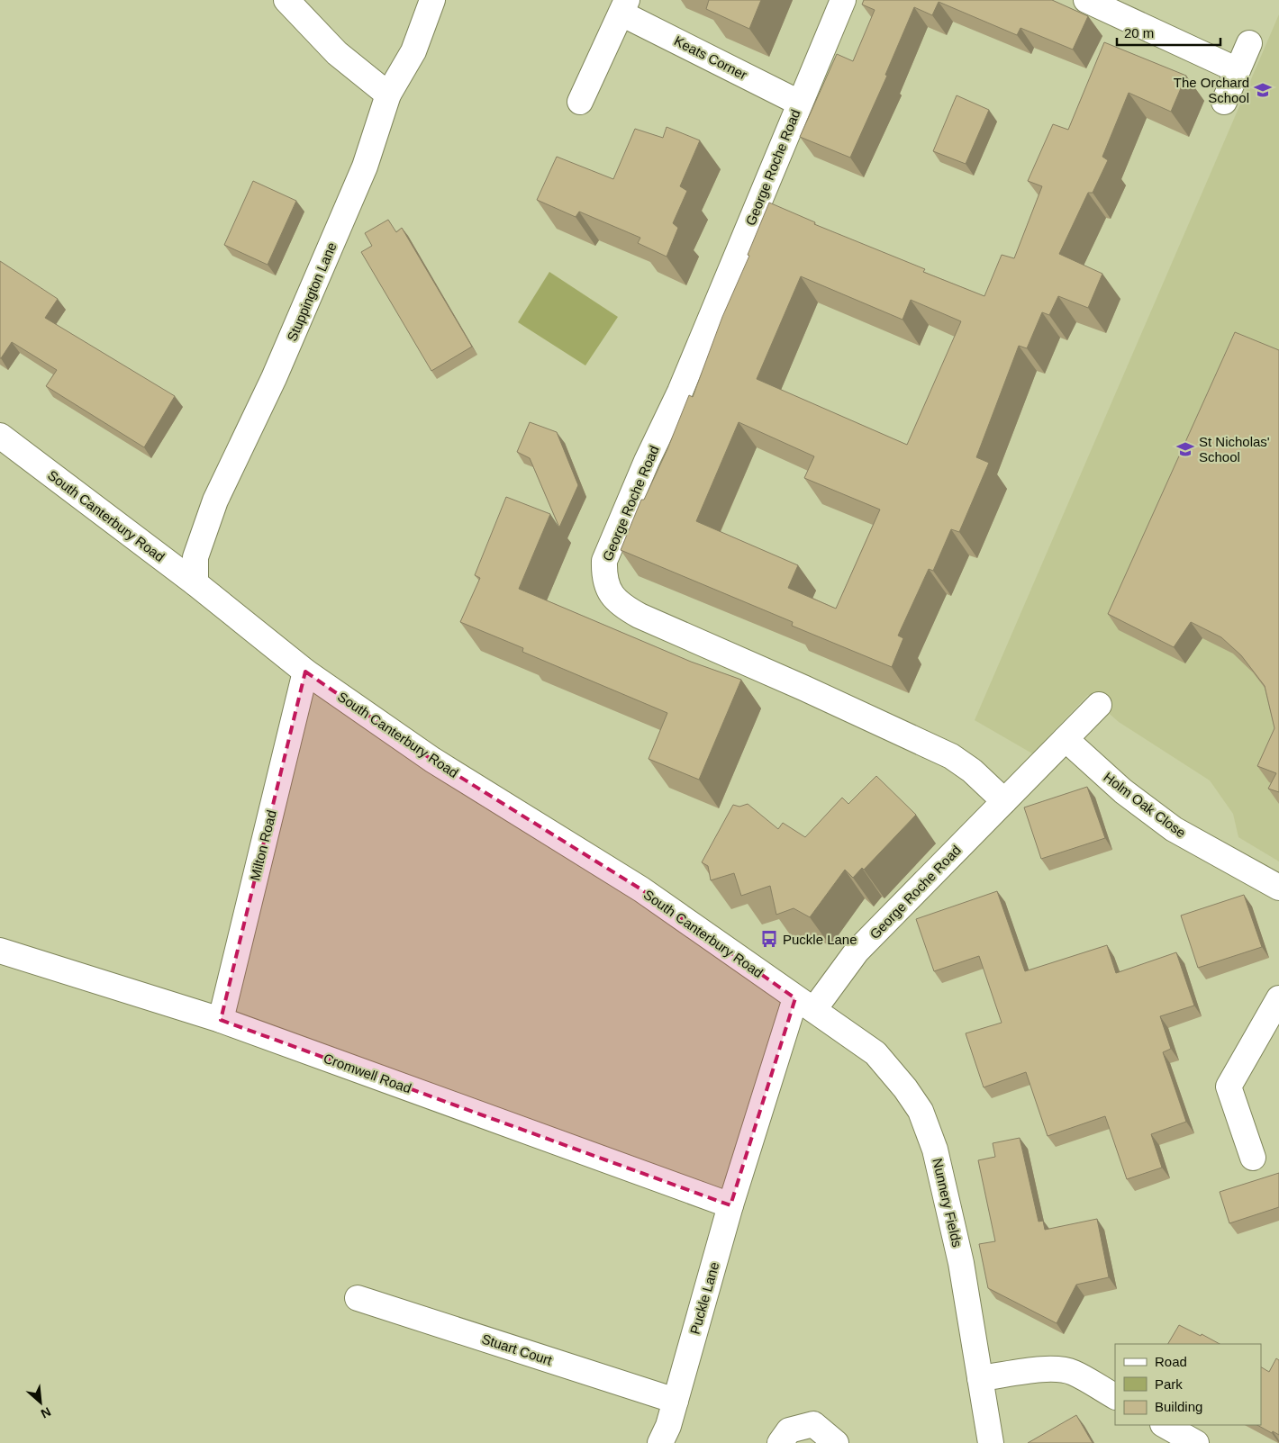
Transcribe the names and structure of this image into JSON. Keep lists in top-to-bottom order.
{
  "streets": {
    "street": [
      "Keats Corner",
      "George Roche Road",
      "Stuppington Lane",
      "South Canterbury Road",
      "Holm Oak Close",
      "Milton Road",
      "Cromwell Road",
      "Nunnery Fields",
      "Puckle Lane",
      "Stuart Court"
    ]
  },
  "crossings": [
    ["Keats Corner", "George Roche Road"],
    ["George Roche Road", "South Canterbury Road"],
    ["George Roche Road", "Holm Oak Close"],
    ["George Roche Road", "Nunnery Fields"],
    ["George Roche Road", "Puckle Lane"],
    ["Stuppington Lane", "South Canterbury Road"],
    ["South Canterbury Road", "Milton Road"],
    ["South Canterbury Road", "Nunnery Fields"],
    ["South Canterbury Road", "Puckle Lane"],
    ["Milton Road", "Cromwell Road"],
    ["Cromwell Road", "Puckle Lane"],
    ["Nunnery Fields", "Puckle Lane"],
    ["Puckle Lane", "Stuart Court"]
  ],
  "places": {
    "school or university": ["The Orchard School", "St Nicholas' School"],
    "bus stop": ["Puckle Lane"]
  },
  "legend": ["Road", "Park", "Building"],
  "scale_bar": "20 m",
  "north": "bottom right"
}
